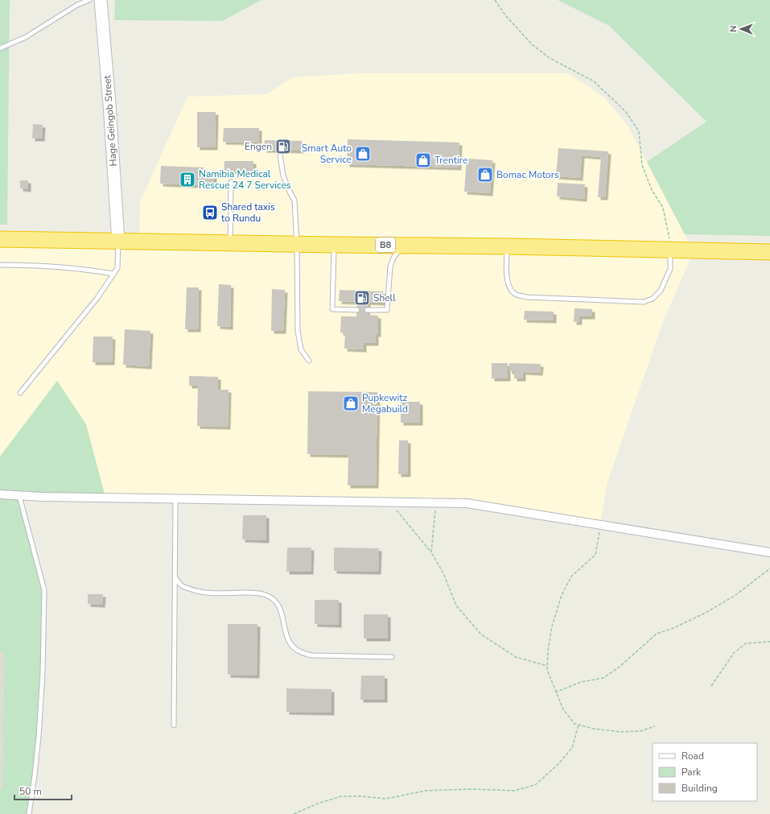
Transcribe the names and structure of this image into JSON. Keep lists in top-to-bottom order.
{
  "streets": {
    "highway": ["B8"],
    "street": ["Hage Geingob Street"]
  },
  "crossings": [
    ["Hage Geingob Street", "B8"]
  ],
  "places": {
    "fuel station": ["Engen", "Shell"],
    "shop": [
      "Smart Auto Service",
      "Trentire",
      "Bomac Motors",
      "Pupkewitz Megabuild"
    ],
    "building": ["Namibia Medical Rescue 24 7 Services"],
    "bus stop": ["Shared taxis to Rundu"]
  },
  "legend": ["Road", "Park", "Building"],
  "scale_bar": "50 m",
  "north": "left"
}
